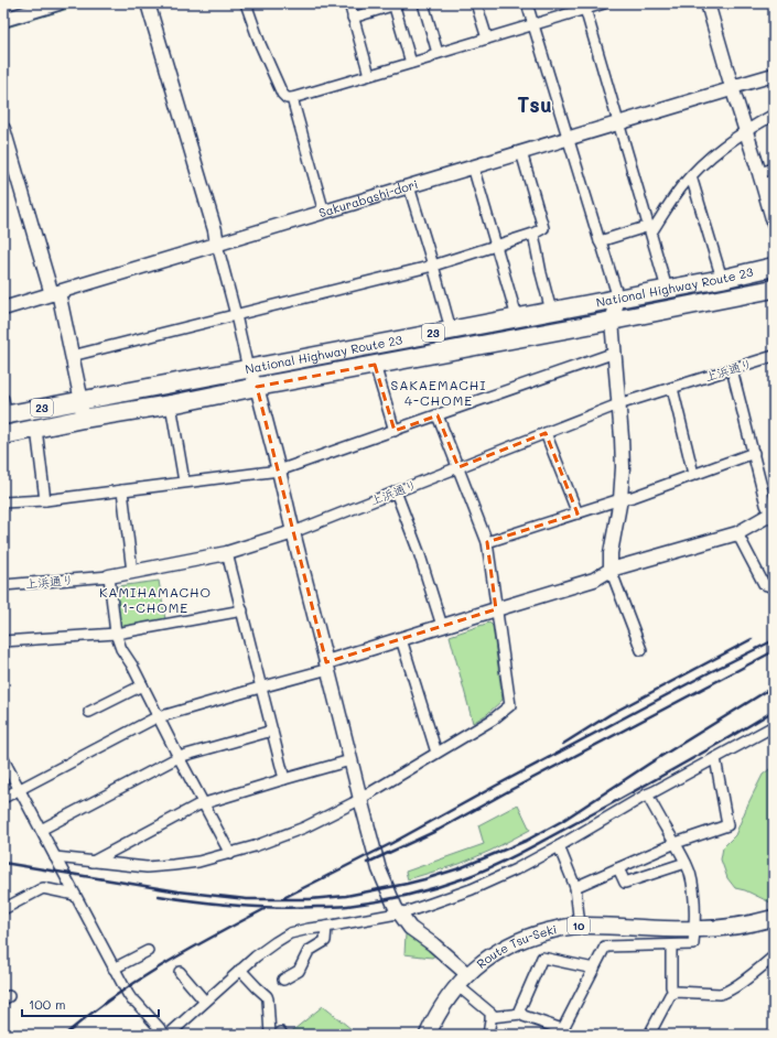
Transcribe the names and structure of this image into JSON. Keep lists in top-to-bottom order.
{
  "streets": {
    "highway": ["National Highway Route 23", "23"],
    "main road": ["10", "Route Tsu-Seki"],
    "street": ["Sakurabashi-dori", "上浜通り"]
  },
  "districts": ["Tsu", "SAKAEMACHI 4-CHOME", "KAMIHAMACHO 1-CHOME"],
  "scale_bar": "100 m"
}
